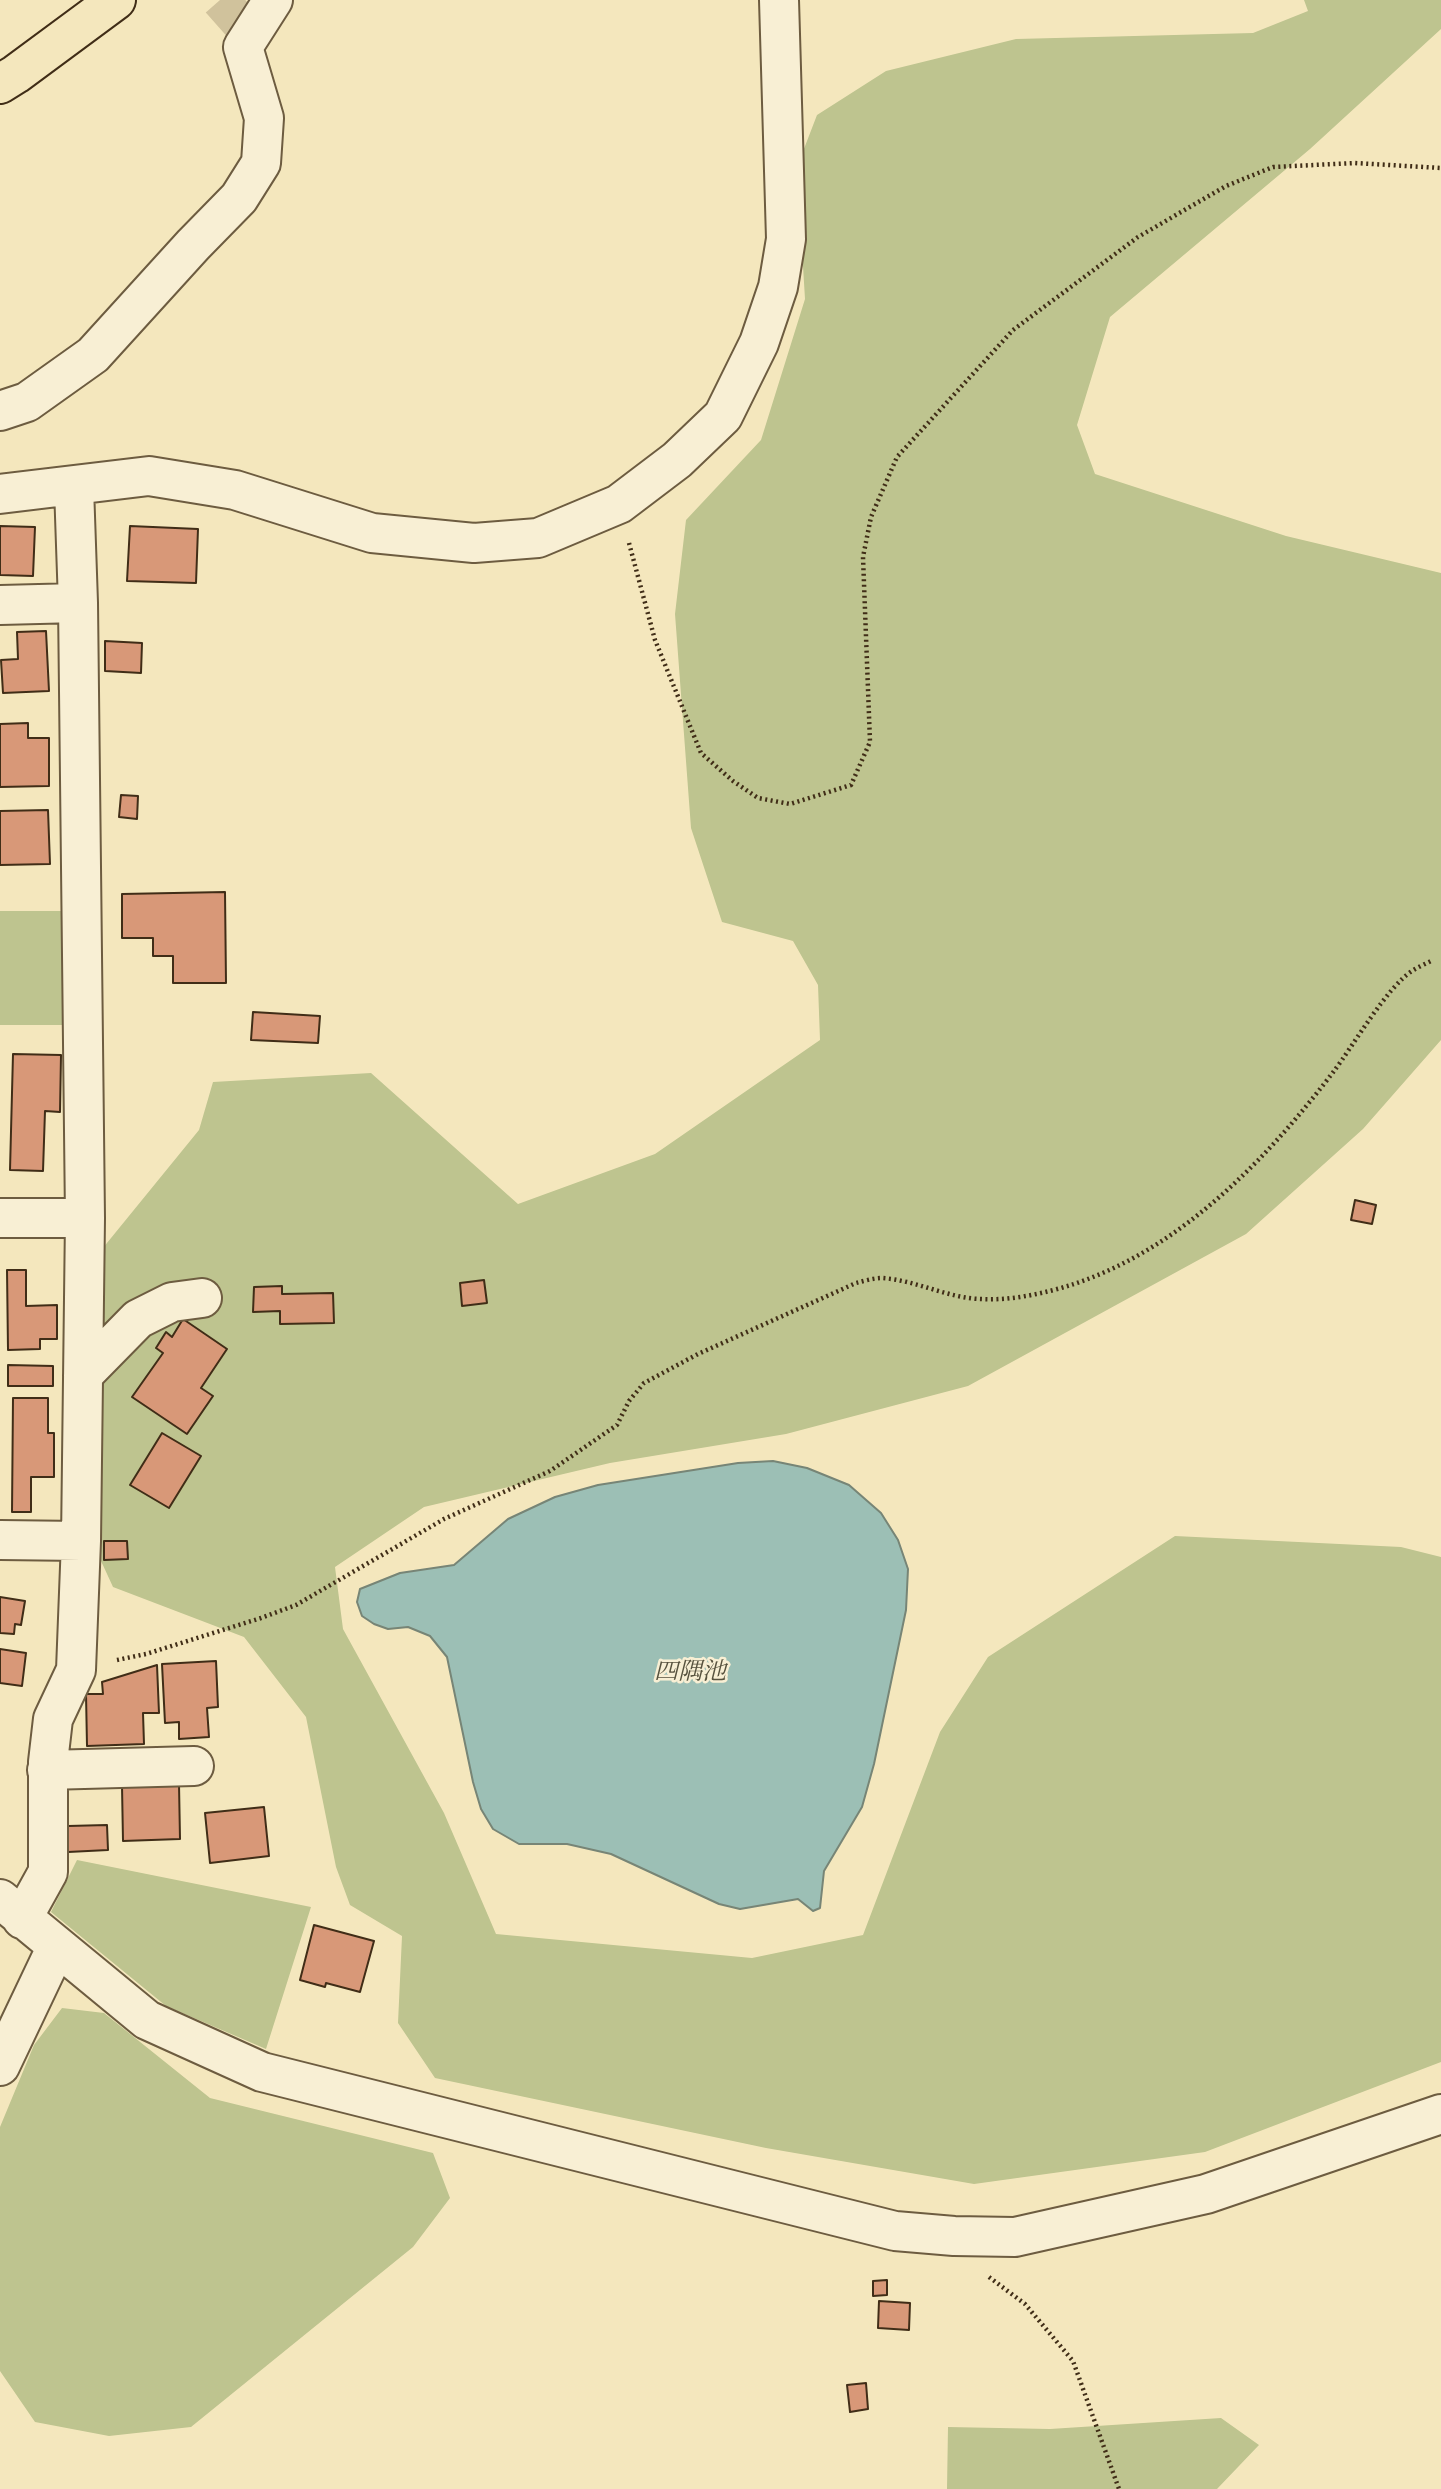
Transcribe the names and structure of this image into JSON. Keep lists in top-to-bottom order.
{
  "water": ["四隅池"]
}
